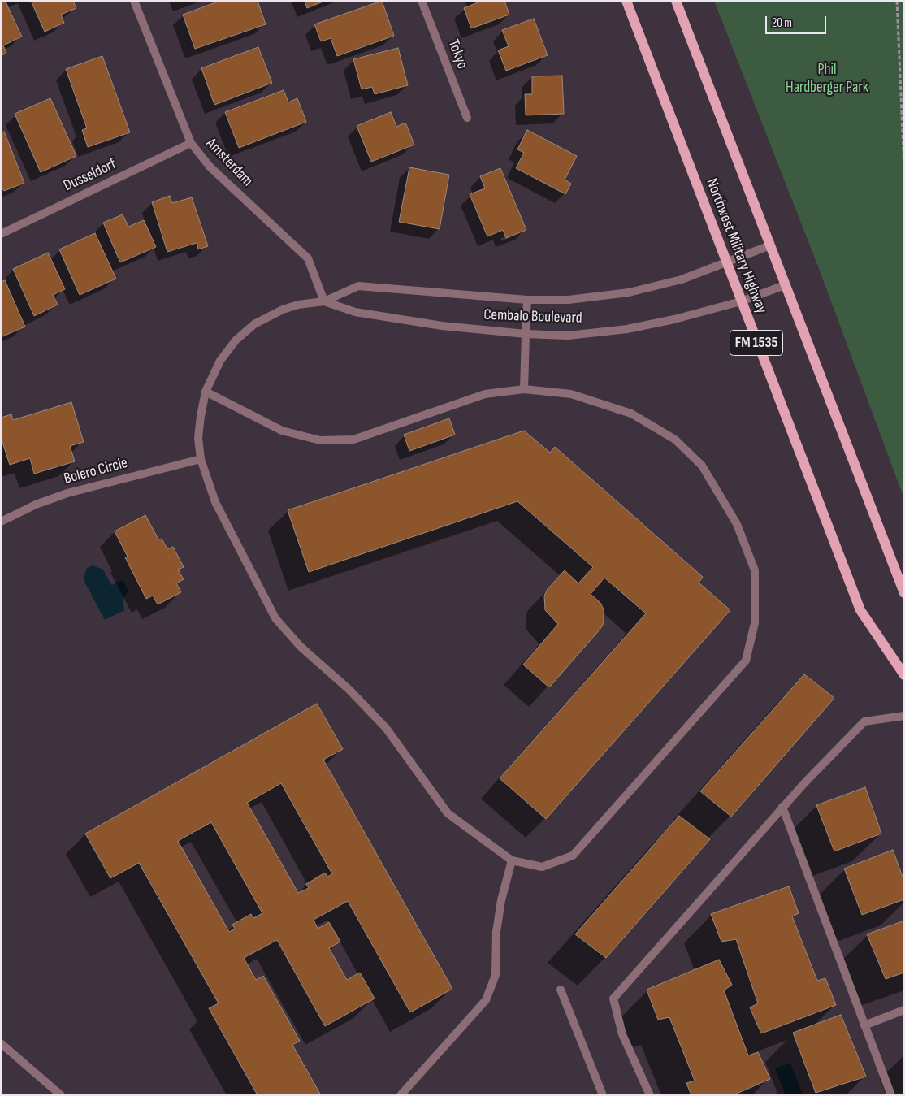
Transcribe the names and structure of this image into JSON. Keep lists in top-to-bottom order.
{
  "streets": {
    "main road": ["Northwest Military Highway", "FM 1535"],
    "street": [
      "Tokyo",
      "Amsterdam",
      "Dusseldorf",
      "Cembalo Boulevard",
      "Bolero Circle"
    ]
  },
  "crossings": [
    ["Amsterdam", "Dusseldorf"],
    ["Amsterdam", "Cembalo Boulevard"],
    ["Northwest Military Highway", "Cembalo Boulevard"],
    ["Cembalo Boulevard", "Bolero Circle"]
  ],
  "parks": ["Phil Hardberger Park"],
  "scale_bar": "20 m"
}
